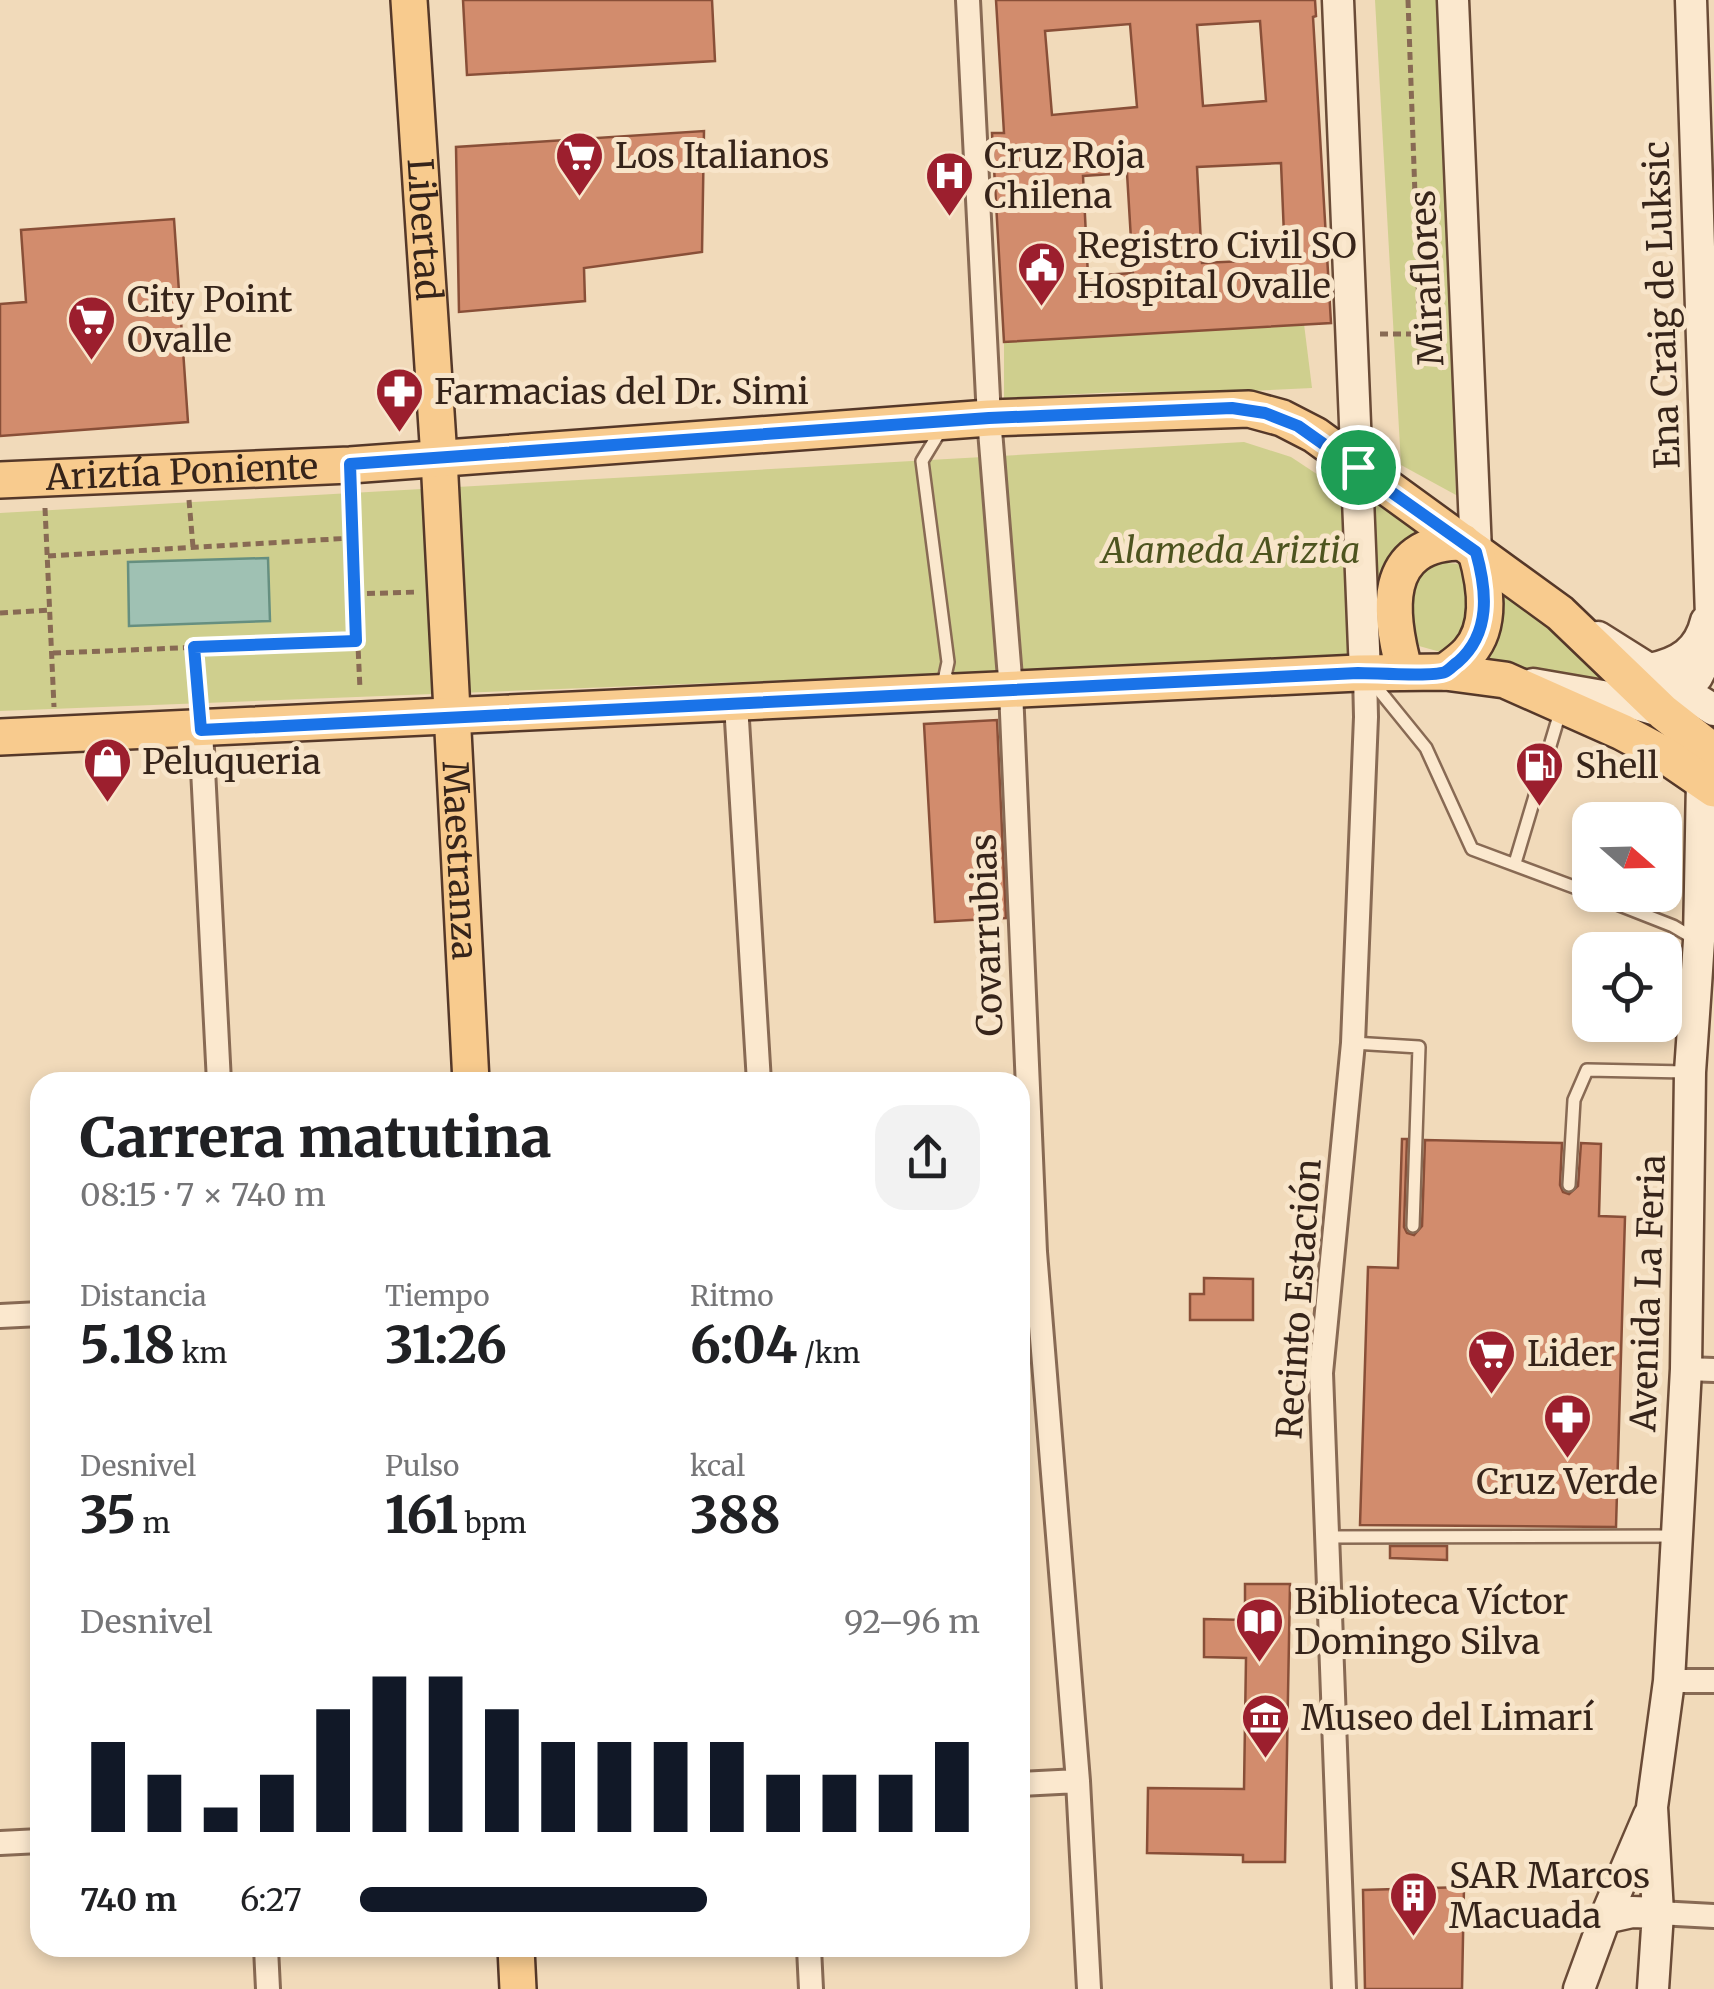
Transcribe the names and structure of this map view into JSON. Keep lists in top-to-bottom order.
{
  "streets": {
    "main road": ["Libertad", "Ariztía Poniente", "Maestranza"],
    "street": [
      "Miraflores",
      "Ena Craig de Luksic",
      "Covarrubias",
      "Avenida La Feria",
      "Recinto Estación"
    ]
  },
  "crossings": [
    ["Libertad", "Ariztía Poniente"],
    ["Libertad", "Maestranza"],
    ["Miraflores", "Ariztía Poniente"],
    ["Ena Craig de Luksic", "Ariztía Poniente"],
    ["Ariztía Poniente", "Maestranza"],
    ["Ariztía Poniente", "Covarrubias"]
  ],
  "parks": ["Alameda Ariztia"],
  "places": {
    "supermarket": ["Los Italianos", "City Point Ovalle", "Lider"],
    "hospital": ["Cruz Roja Chilena"],
    "public building": ["Registro Civil SO Hospital Ovalle"],
    "pharmacy": ["Farmacias del Dr. Simi", "Cruz Verde"],
    "shop": ["Peluqueria"],
    "fuel station": ["Shell"],
    "library": ["Biblioteca Víctor Domingo Silva"],
    "museum": ["Museo del Limarí"],
    "building": ["SAR Marcos Macuada"]
  },
  "north": "right",
  "page": {
    "heading": ["Carrera matutina", "08:15 · 7 × 740 m"],
    "stats": [
      ["Distancia", "5.18 km"],
      ["Tiempo", "31:26"],
      ["Ritmo", "6:04 /km"],
      ["Desnivel", "35 m"],
      ["Pulso", "161 bpm"],
      ["kcal", "388"]
    ],
    "chart": ["Desnivel", "92–96 m"],
    "list": [
      {
        "name": "740 m",
        "note": "6:27"
      }
    ]
  }
}
